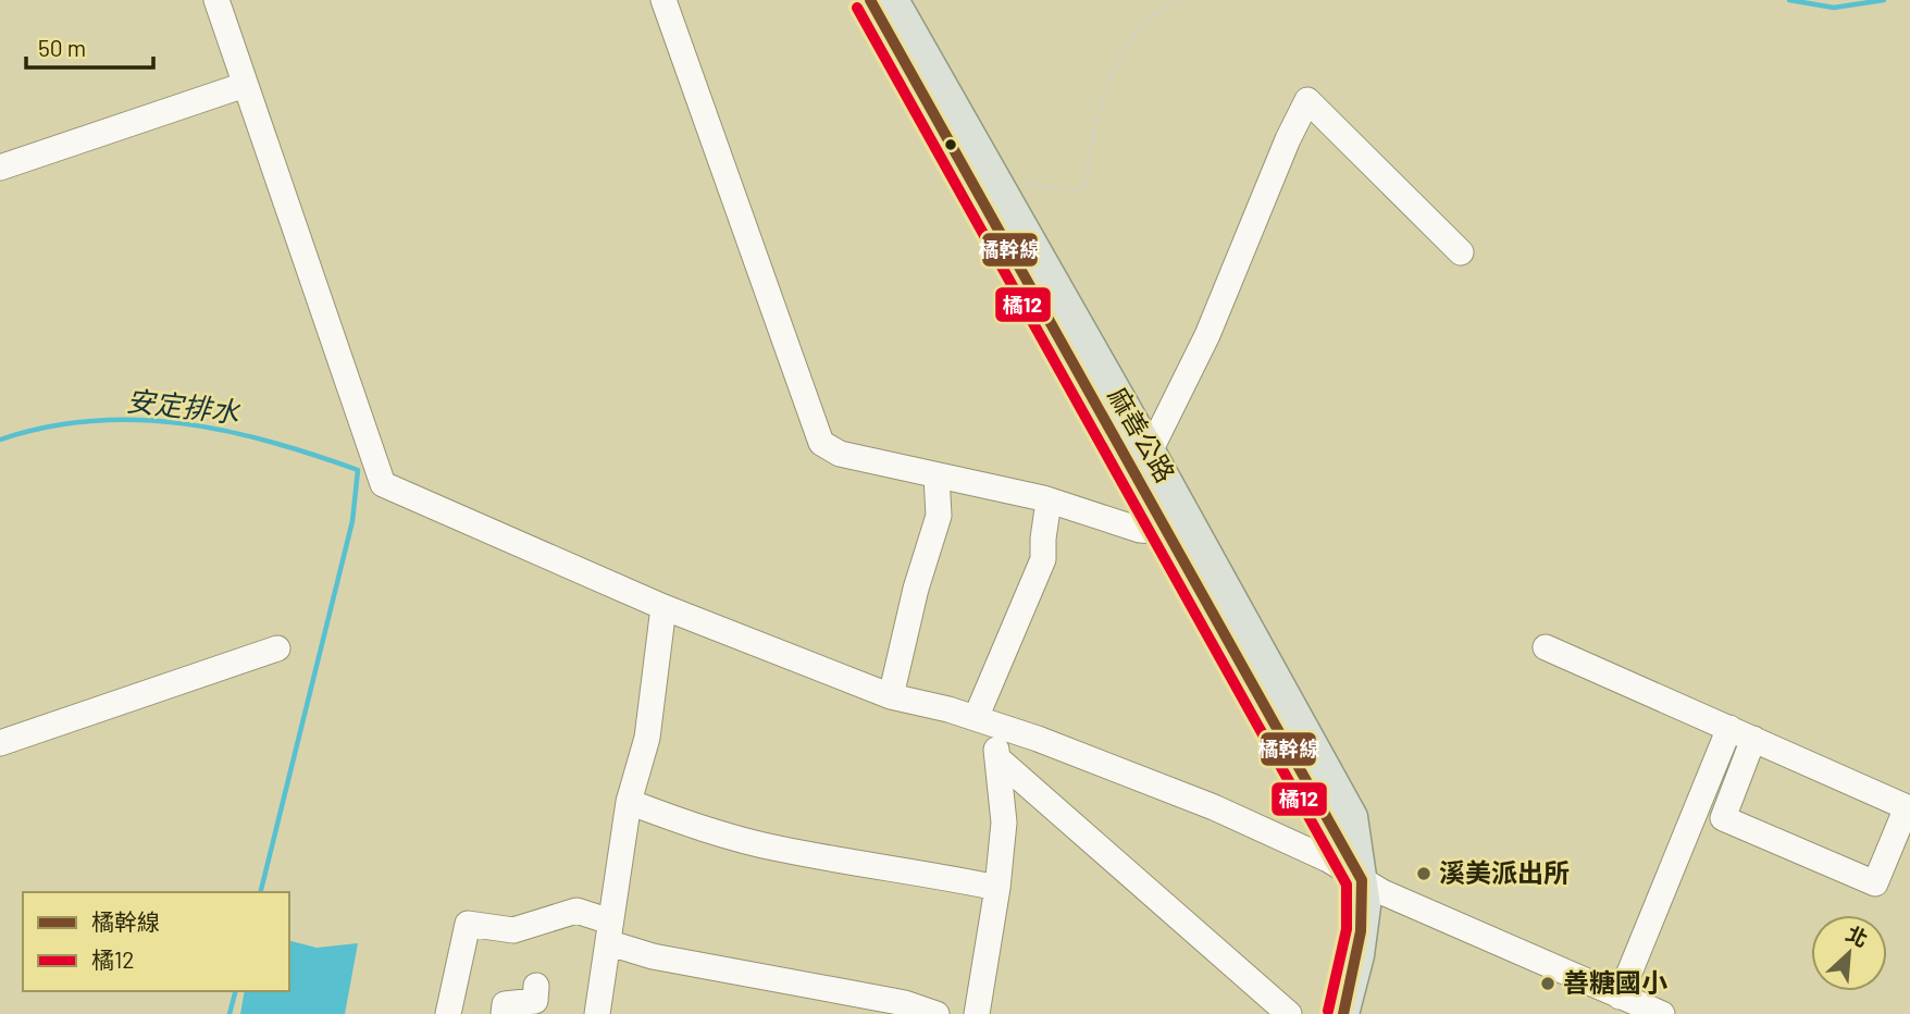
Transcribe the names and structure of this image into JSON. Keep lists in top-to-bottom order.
{
  "streets": {
    "main road": ["麻善公路"]
  },
  "water": ["安定排水"],
  "places": ["溪美派出所", "善糖國小"],
  "lines": ["transit line 橘幹線", "transit line 橘12"],
  "legend": ["橘幹線", "橘12"],
  "scale_bar": "50 m",
  "north": "top right"
}
